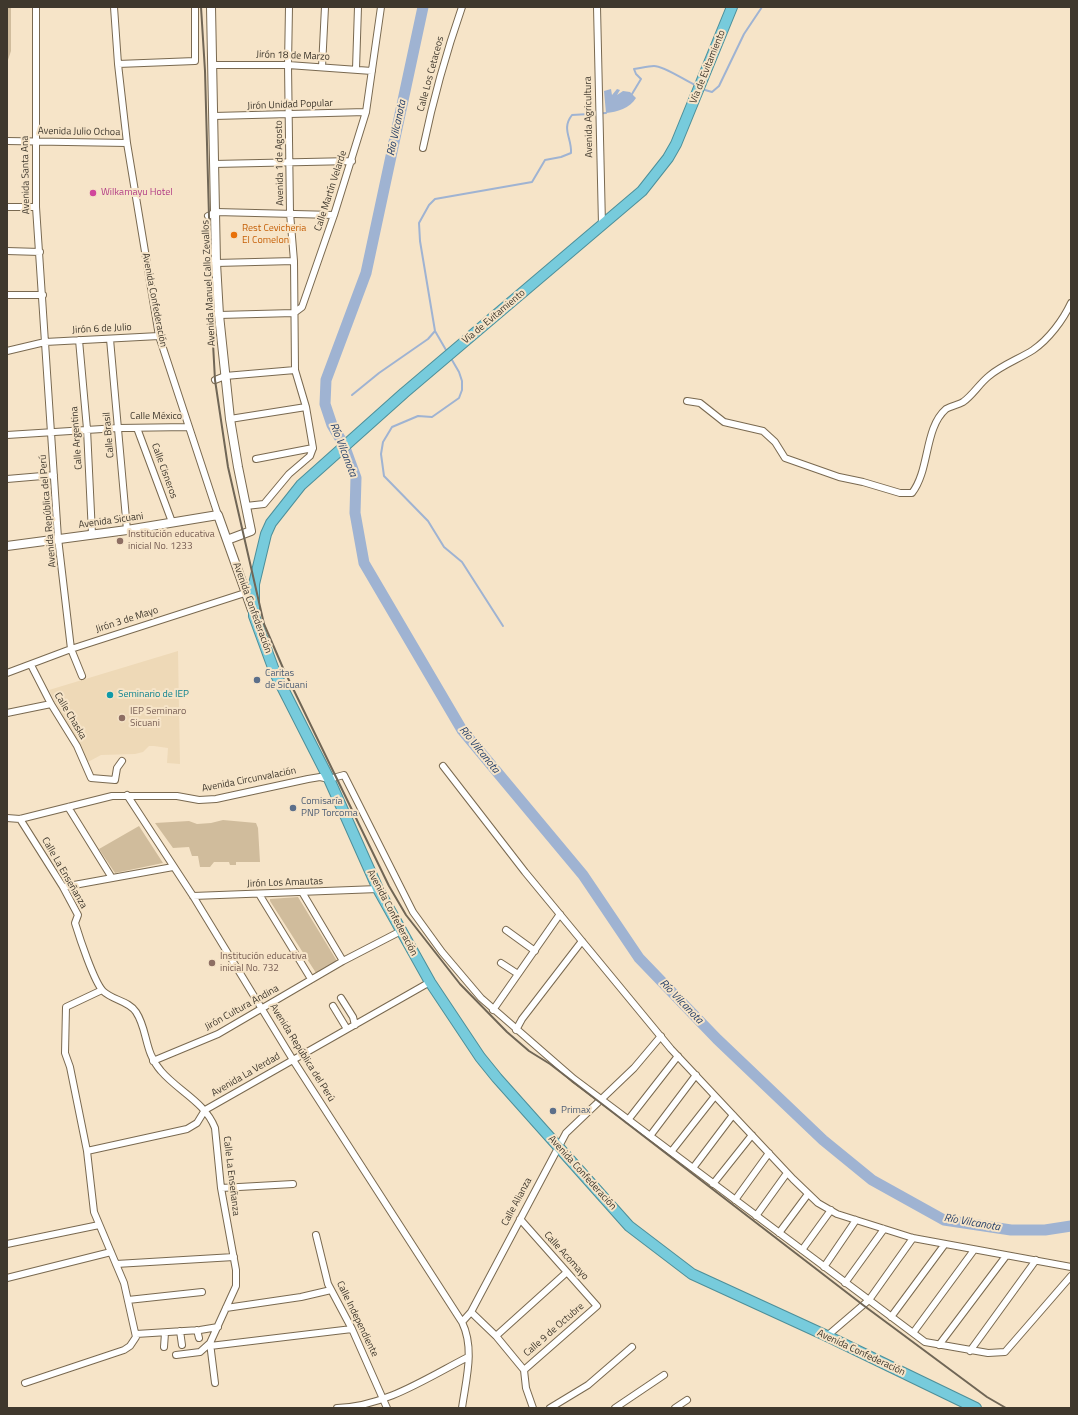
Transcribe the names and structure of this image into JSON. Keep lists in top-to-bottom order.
{
  "streets": {
    "highway": ["Vía de Evitamiento", "Avenida Confederación"],
    "street": [
      "Jirón 18 de Marzo",
      "Calle Los Cetaceos",
      "Jirón Unidad Popular",
      "Avenida Agricultura",
      "Avenida Julio Ochoa",
      "Avenida 1 de Agosto",
      "Avenida Santa Ana",
      "Calle Martín Velarde",
      "Avenida Manuel Callo Zevallos",
      "Jirón 6 de Julio",
      "Calle México",
      "Calle Brasil",
      "Calle Argentina",
      "Calle Cisneros",
      "Avenida República del Perú",
      "Avenida Sicuani",
      "Jirón 3 de Mayo",
      "Calle Chaska",
      "Avenida Circunvalación",
      "Calle La Enseñanza",
      "Jirón Los Amautas",
      "Jirón Cultura Andina",
      "Avenida La Verdad",
      "Calle Alianza",
      "Calle Acomayo",
      "Calle Independiente",
      "Calle 9 de Octubre"
    ]
  },
  "crossings": [
    ["Jirón 18 de Marzo", "Avenida 1 de Agosto"],
    ["Jirón 18 de Marzo", "Calle Martín Velarde"],
    ["Jirón 18 de Marzo", "Avenida Manuel Callo Zevallos"],
    ["Vía de Evitamiento", "Avenida Agricultura"],
    ["Vía de Evitamiento", "Avenida Confederación"],
    ["Vía de Evitamiento", "Jirón 3 de Mayo"],
    ["Jirón Unidad Popular", "Avenida 1 de Agosto"],
    ["Jirón Unidad Popular", "Calle Martín Velarde"],
    ["Jirón Unidad Popular", "Avenida Manuel Callo Zevallos"],
    ["Avenida Julio Ochoa", "Avenida Santa Ana"],
    ["Avenida Julio Ochoa", "Avenida Confederación"],
    ["Avenida 1 de Agosto", "Calle Martín Velarde"],
    ["Avenida Santa Ana", "Jirón 6 de Julio"],
    ["Avenida Santa Ana", "Avenida República del Perú"],
    ["Avenida Confederación", "Jirón 6 de Julio"],
    ["Avenida Confederación", "Calle México"],
    ["Avenida Confederación", "Avenida Sicuani"],
    ["Avenida Confederación", "Jirón 3 de Mayo"],
    ["Avenida Confederación", "Avenida Circunvalación"],
    ["Avenida Confederación", "Jirón Los Amautas"],
    ["Avenida Confederación", "Jirón Cultura Andina"],
    ["Avenida Confederación", "Avenida La Verdad"],
    ["Avenida Confederación", "Calle Alianza"],
    ["Jirón 6 de Julio", "Calle Brasil"],
    ["Jirón 6 de Julio", "Calle Argentina"],
    ["Jirón 6 de Julio", "Avenida República del Perú"],
    ["Calle México", "Calle Brasil"],
    ["Calle México", "Calle Argentina"],
    ["Calle México", "Calle Cisneros"],
    ["Calle México", "Avenida República del Perú"],
    ["Calle Brasil", "Avenida Sicuani"],
    ["Calle Argentina", "Avenida Sicuani"],
    ["Calle Cisneros", "Avenida Sicuani"],
    ["Avenida República del Perú", "Avenida Sicuani"],
    ["Avenida República del Perú", "Jirón 3 de Mayo"],
    ["Avenida República del Perú", "Avenida Circunvalación"],
    ["Avenida República del Perú", "Jirón Los Amautas"],
    ["Avenida República del Perú", "Jirón Cultura Andina"],
    ["Avenida República del Perú", "Avenida La Verdad"],
    ["Avenida República del Perú", "Calle Alianza"],
    ["Jirón 3 de Mayo", "Calle Chaska"],
    ["Avenida Circunvalación", "Calle La Enseñanza"],
    ["Calle La Enseñanza", "Jirón Cultura Andina"],
    ["Calle La Enseñanza", "Avenida La Verdad"],
    ["Calle Alianza", "Calle Acomayo"],
    ["Calle Acomayo", "Calle 9 de Octubre"]
  ],
  "water": ["Río Vilcanota"],
  "places": [
    "Wilkamayu Hotel",
    "Rest Cevicheria El Comelon",
    "Institución educativa inicial No. 1233",
    "Caritas de Sicuani",
    "Seminario de IEP",
    "IEP Seminaro Sicuani",
    "Comisaría PNP Torcoma",
    "Institución educativa inicial No. 732",
    "Primax"
  ]
}
